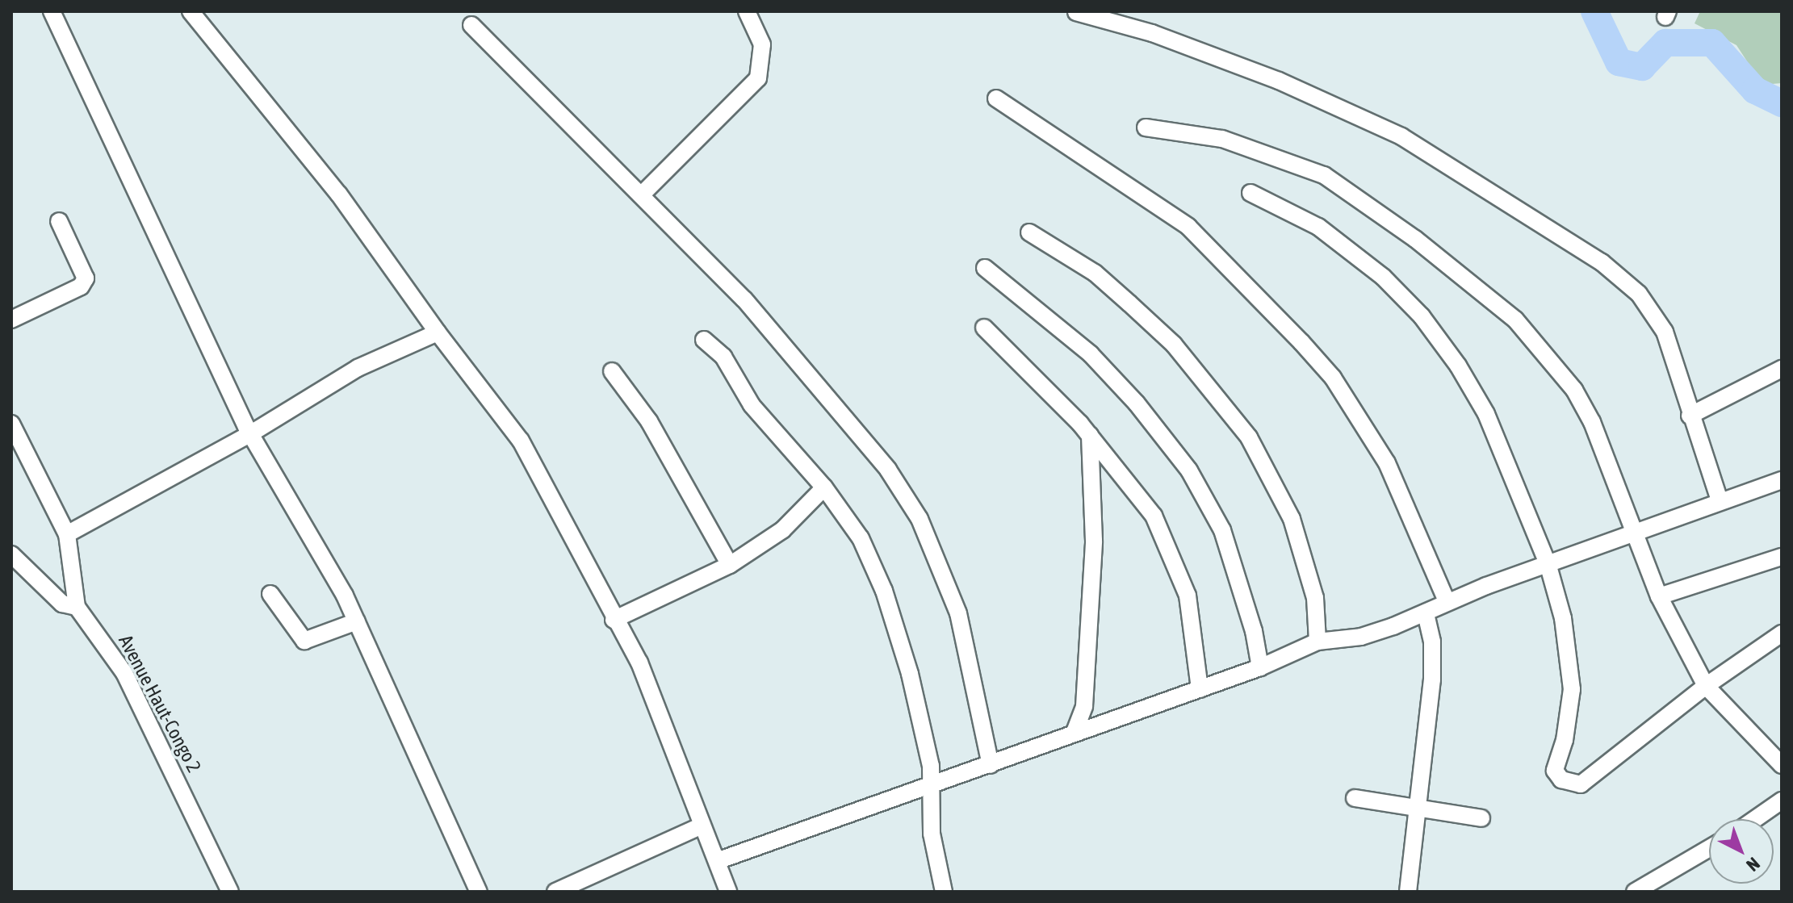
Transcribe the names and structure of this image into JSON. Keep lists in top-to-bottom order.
{
  "streets": {
    "street": ["Avenue Haut-Congo 2"]
  },
  "north": "bottom right"
}
